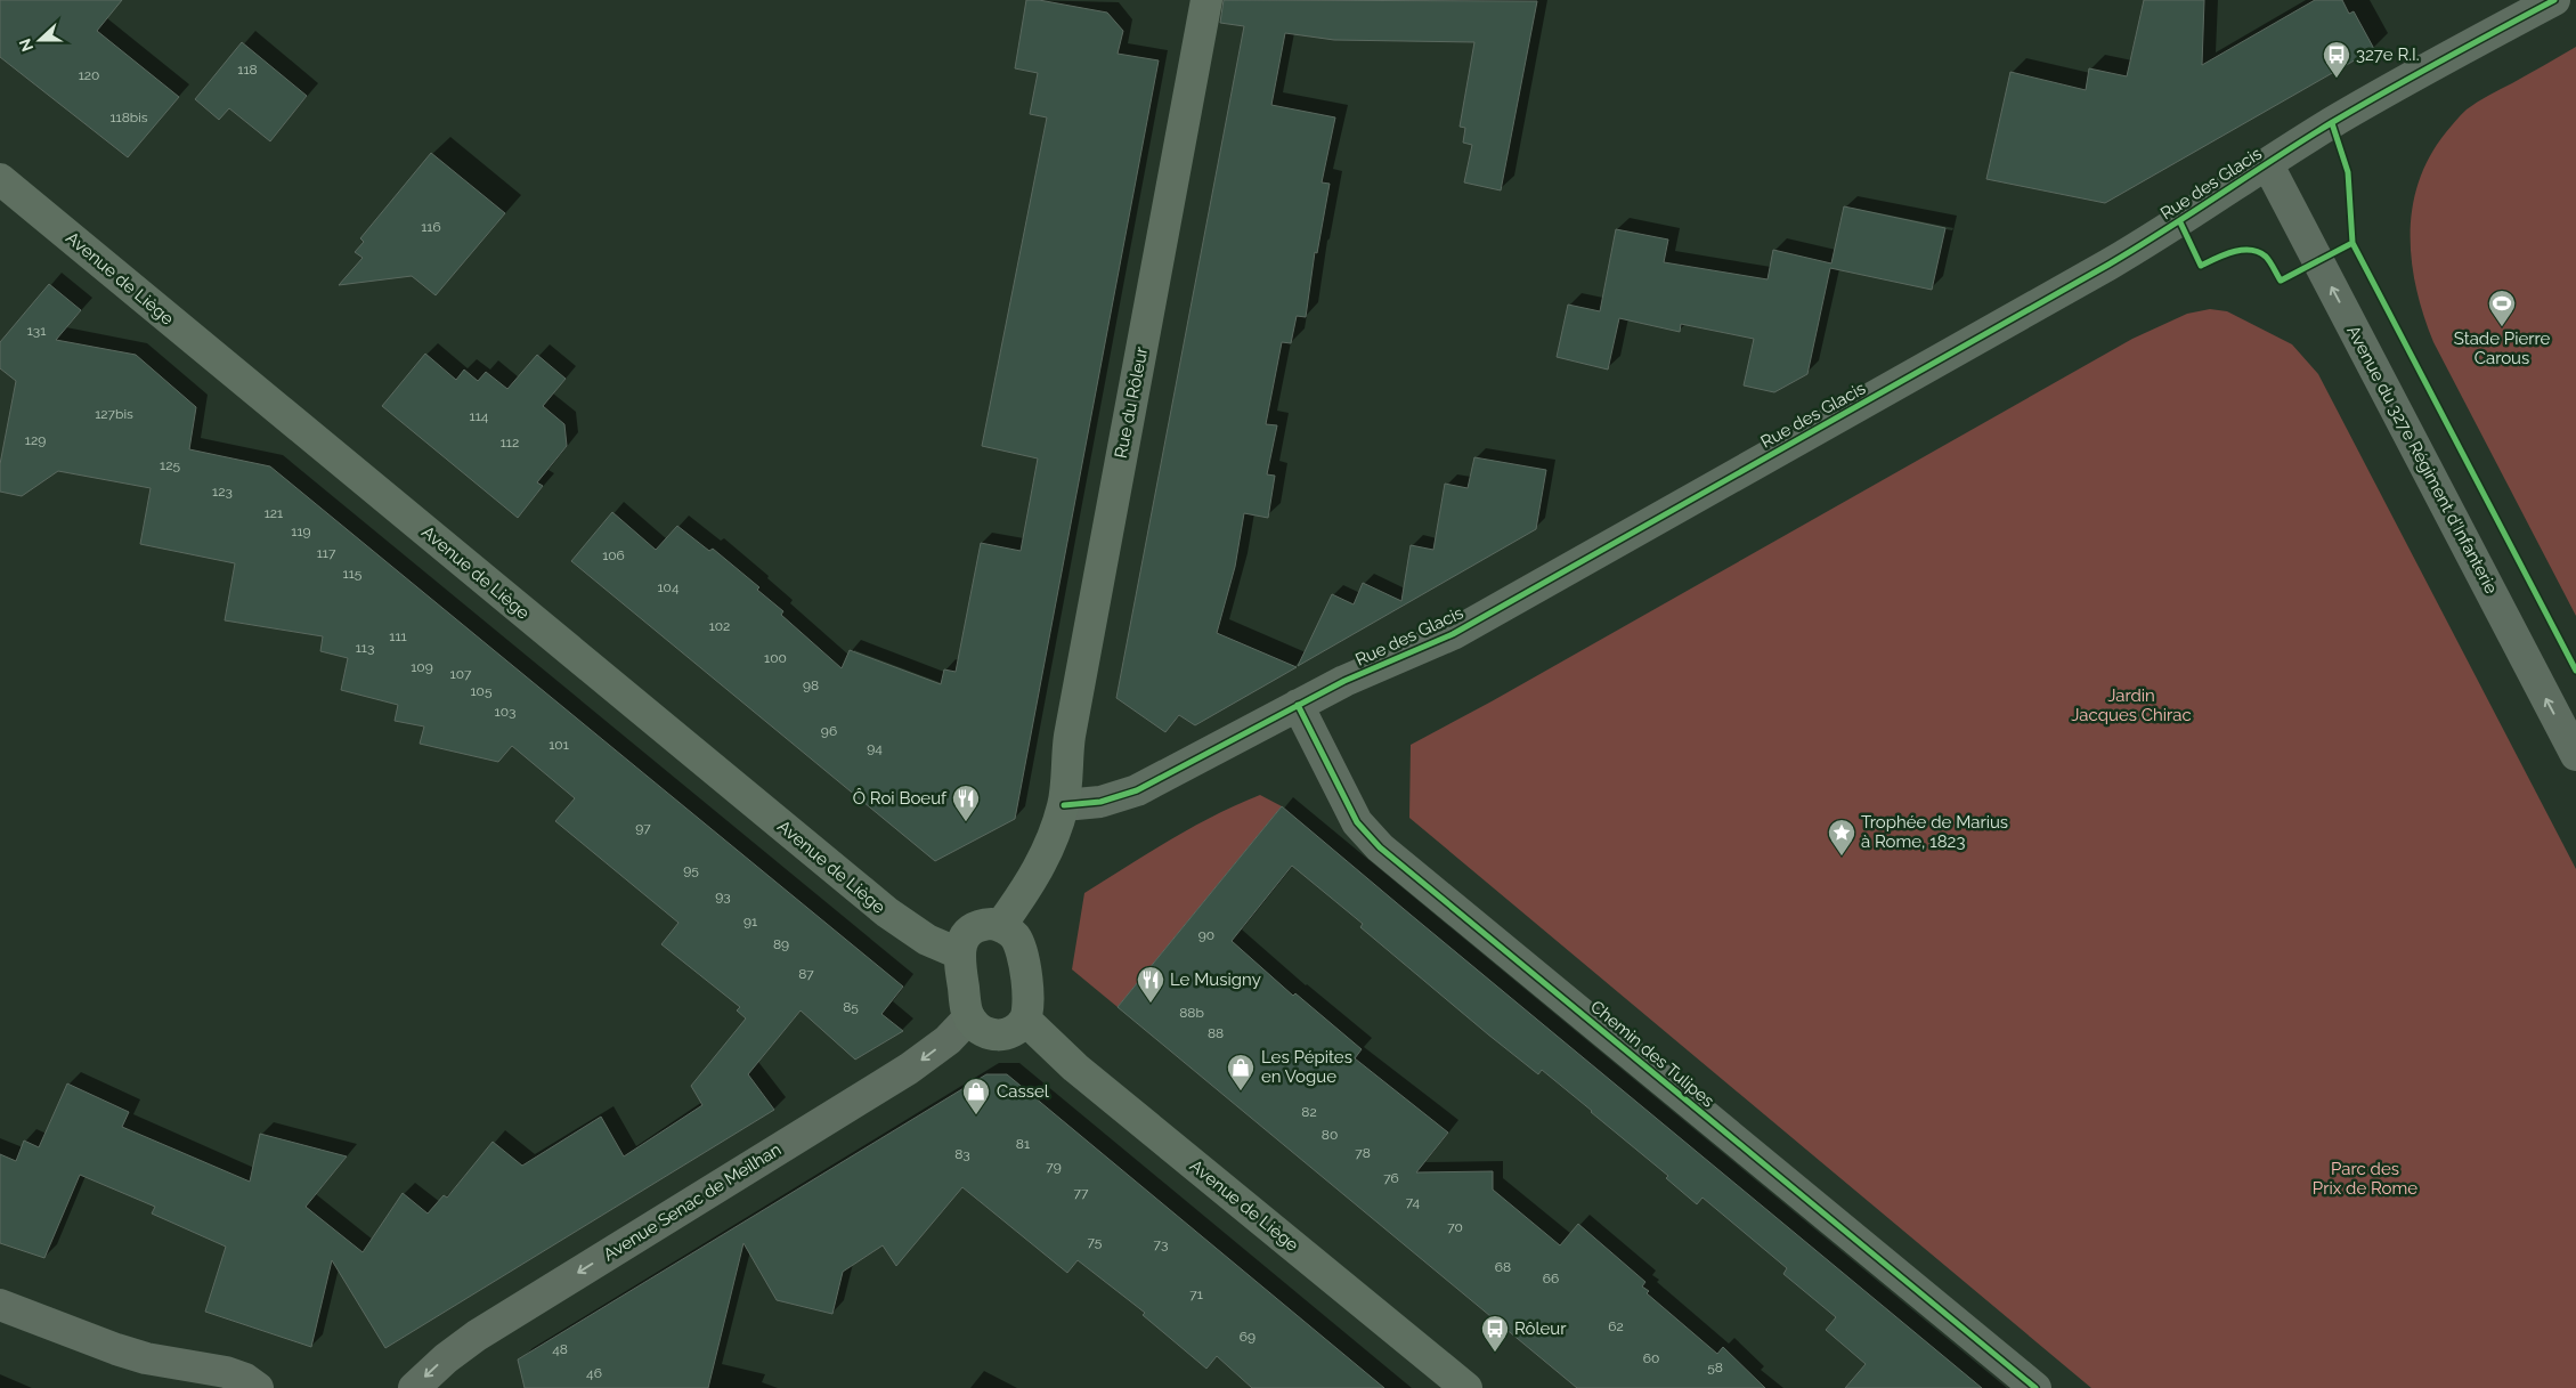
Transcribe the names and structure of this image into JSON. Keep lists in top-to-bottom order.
{
  "streets": {
    "main road": ["Avenue de Liège", "Rue du Rôleur"],
    "street": [
      "Rue des Glacis",
      "Avenue du 327e Régiment d'Infanterie",
      "Chemin des Tulipes",
      "Avenue Senac de Meilhan"
    ]
  },
  "crossings": [
    ["Rue des Glacis", "Rue du Rôleur"],
    ["Rue des Glacis", "Avenue du 327e Régiment d'Infanterie"],
    ["Rue des Glacis", "Chemin des Tulipes"],
    ["Avenue de Liège", "Avenue Senac de Meilhan"]
  ],
  "one_way": ["Avenue du 327e Régiment d'Infanterie", "Avenue Senac de Meilhan"],
  "parks": ["Jardin Jacques Chirac", "Parc des Prix de Rome"],
  "places": {
    "bus stop": ["327e R.I.", "Rôleur"],
    "sports": ["Stade Pierre Carous"],
    "restaurant": ["Ô Roi Boeuf", "Le Musigny"],
    "place": ["Trophée de Marius à Rome, 1823"],
    "shop": ["Les Pépites en Vogue", "Cassel"]
  },
  "house_numbers": [
    "118",
    "120",
    "118bis",
    "116",
    "131",
    "127bis",
    "114",
    "129",
    "112",
    "125",
    "123",
    "121",
    "119",
    "117",
    "106",
    "115",
    "104",
    "102",
    "111",
    "113",
    "100",
    "109",
    "107",
    "98",
    "105",
    "103",
    "96",
    "101",
    "94",
    "97",
    "95",
    "93",
    "91",
    "90",
    "89",
    "87",
    "85",
    "88b",
    "88",
    "82",
    "80",
    "81",
    "78",
    "83",
    "79",
    "76",
    "77",
    "74",
    "70",
    "75",
    "73",
    "68",
    "66",
    "71",
    "62",
    "69",
    "48",
    "60",
    "58",
    "46"
  ],
  "north": "left"
}
